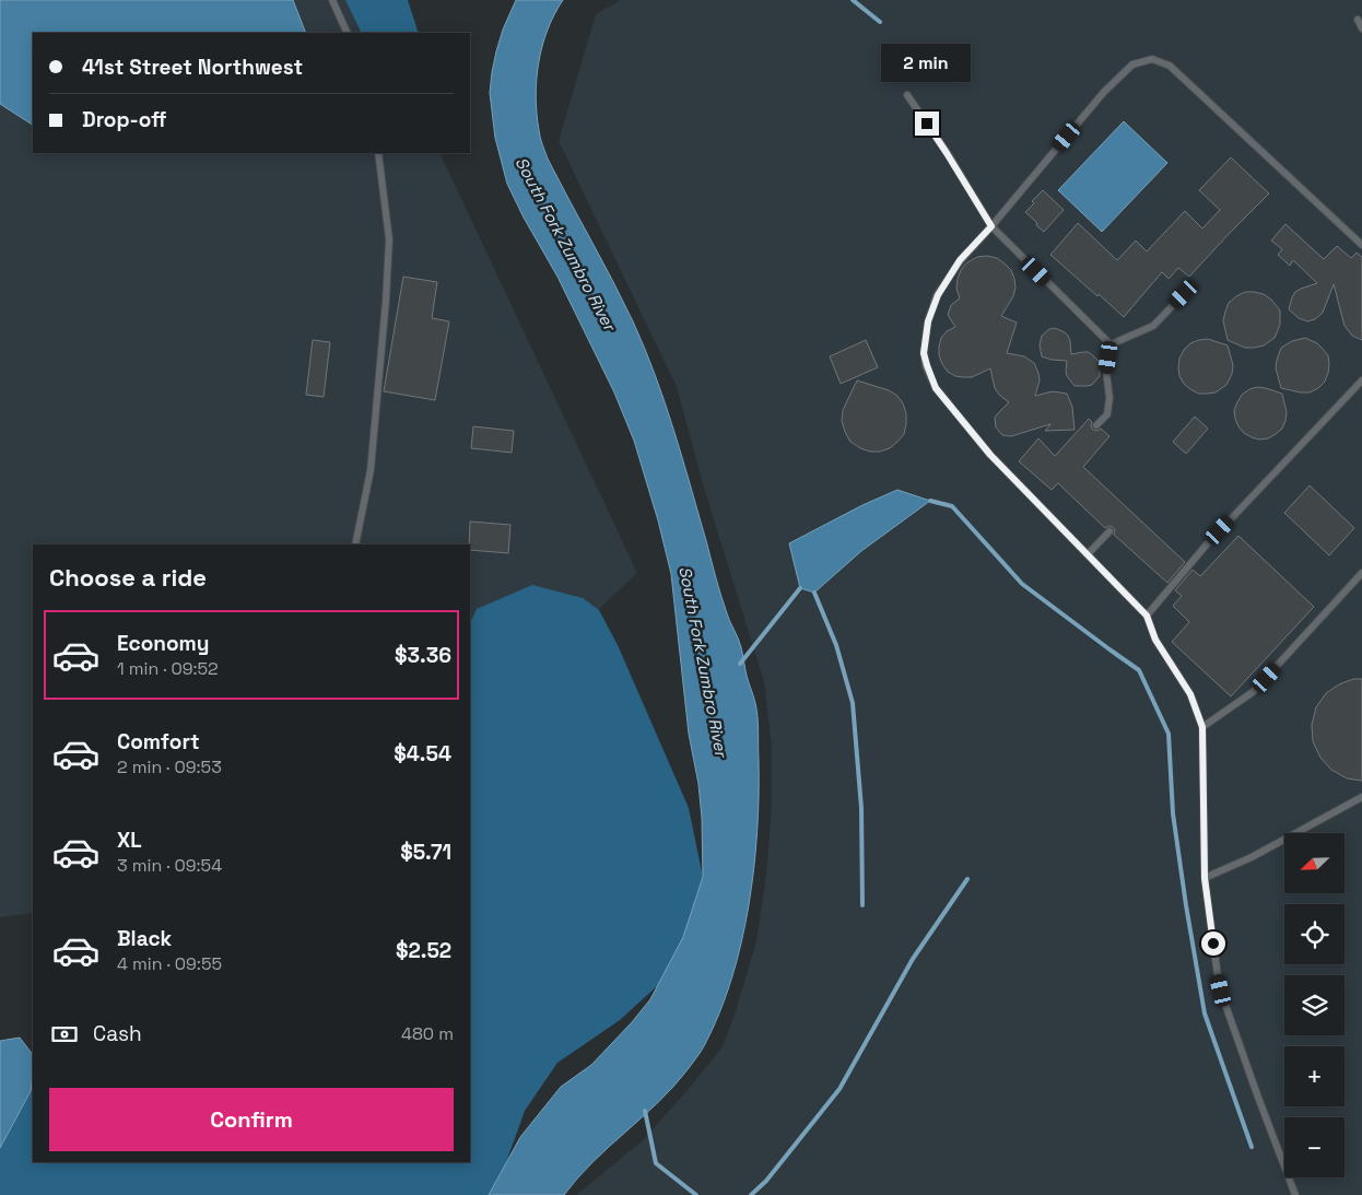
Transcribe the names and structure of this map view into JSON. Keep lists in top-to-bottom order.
{
  "water": ["South Fork Zumbro River"],
  "north": "bottom left",
  "page": {
    "banner": ["41st Street Northwest", "Drop-off"],
    "bubble": "2 min",
    "heading": "Choose a ride",
    "list": [
      {
        "name": "Economy",
        "note": "1 min · 09:52",
        "value": "$3.36"
      },
      {
        "name": "Comfort",
        "note": "2 min · 09:53",
        "value": "$4.54"
      },
      {
        "name": "XL",
        "note": "3 min · 09:54",
        "value": "$5.71"
      },
      {
        "name": "Black",
        "note": "4 min · 09:55",
        "value": "$2.52"
      }
    ],
    "map_buttons": ["+", "−"],
    "pay": ["Cash", "480 m"],
    "buttons": "Confirm"
  }
}
